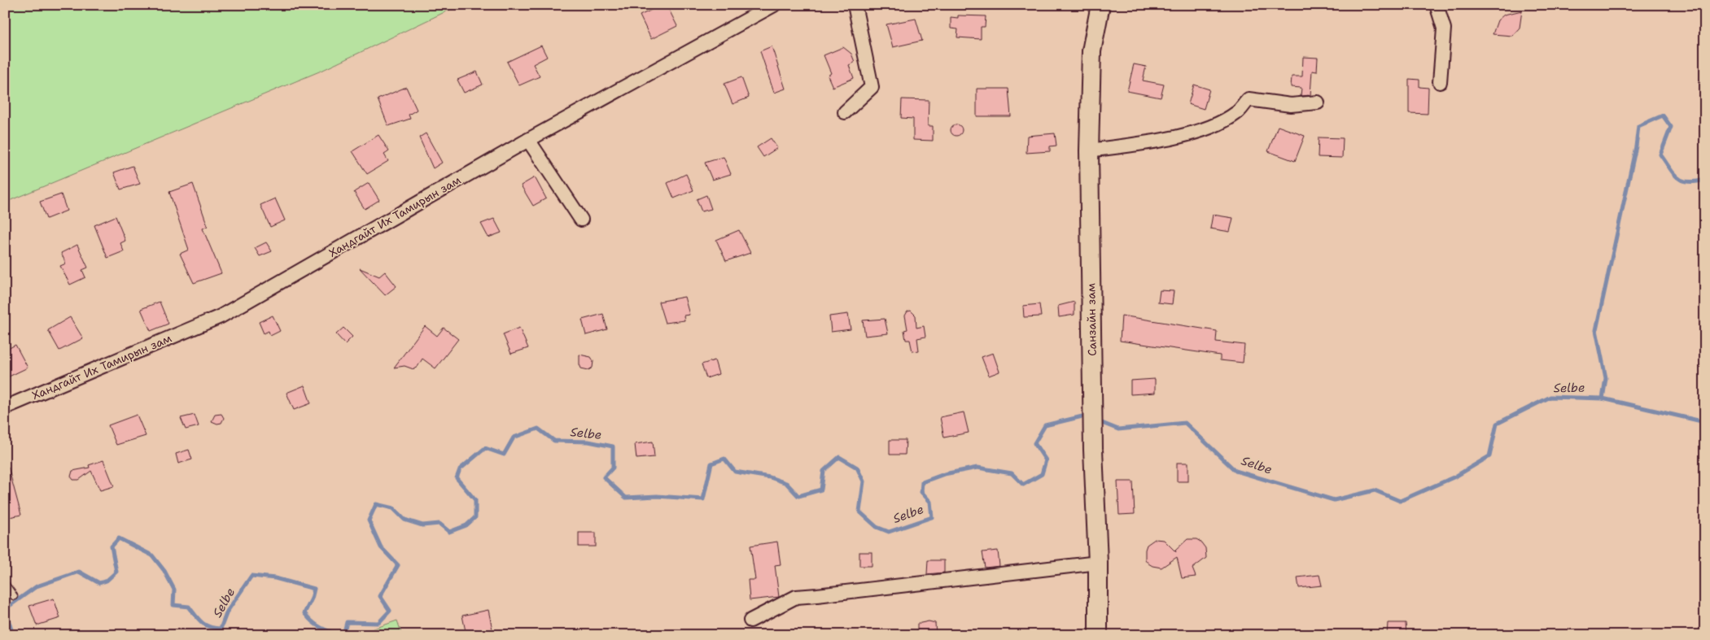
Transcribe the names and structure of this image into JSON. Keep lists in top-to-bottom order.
{
  "streets": {
    "main road": ["Санзайн зам"],
    "street": ["Хандгайт Их Тамирын зам"]
  },
  "water": ["Selbe"]
}
